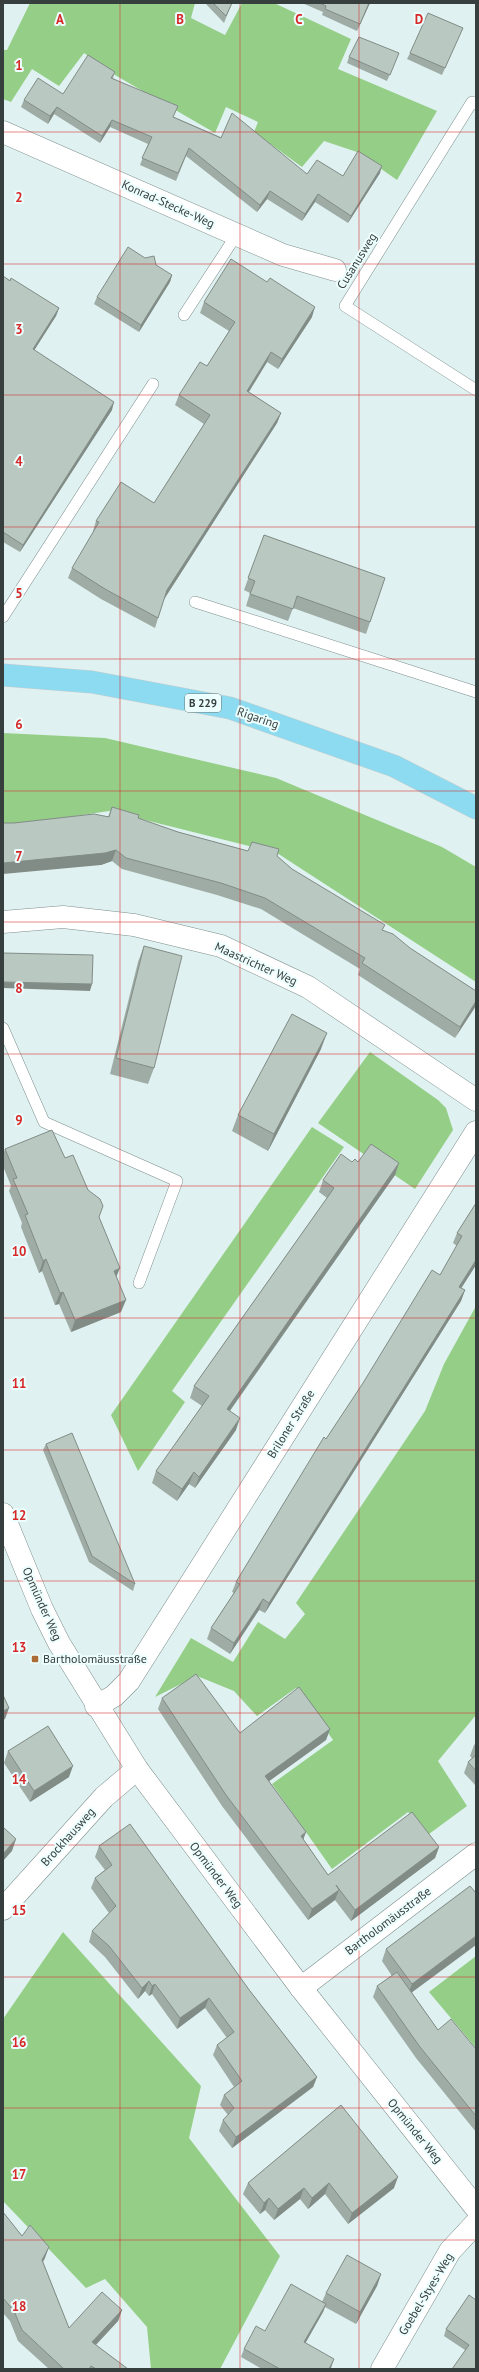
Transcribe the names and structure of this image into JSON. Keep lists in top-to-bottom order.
{
  "streets": {
    "main road": ["B 229", "Rigaring"],
    "street": [
      "Konrad-Stecke-Weg",
      "Maastrichter Weg",
      "Briloner Straße",
      "Opmünder Weg",
      "Brockhausweg",
      "Bartholomäusstraße",
      "Goebel-Styes-Weg"
    ],
    "lane": ["Cusanusweg"]
  },
  "crossings": [
    ["Briloner Straße", "Opmünder Weg"],
    ["Opmünder Weg", "Brockhausweg"],
    ["Opmünder Weg", "Bartholomäusstraße"]
  ],
  "places": {
    "transit": ["Bartholomäusstraße"]
  },
  "grid": {
    "columns": [
      "A",
      "B",
      "C",
      "D"
    ],
    "rows": [
      "1",
      "2",
      "3",
      "4",
      "5",
      "6",
      "7",
      "8",
      "9",
      "10",
      "11",
      "12",
      "13",
      "14",
      "15",
      "16",
      "17",
      "18"
    ]
  }
}
